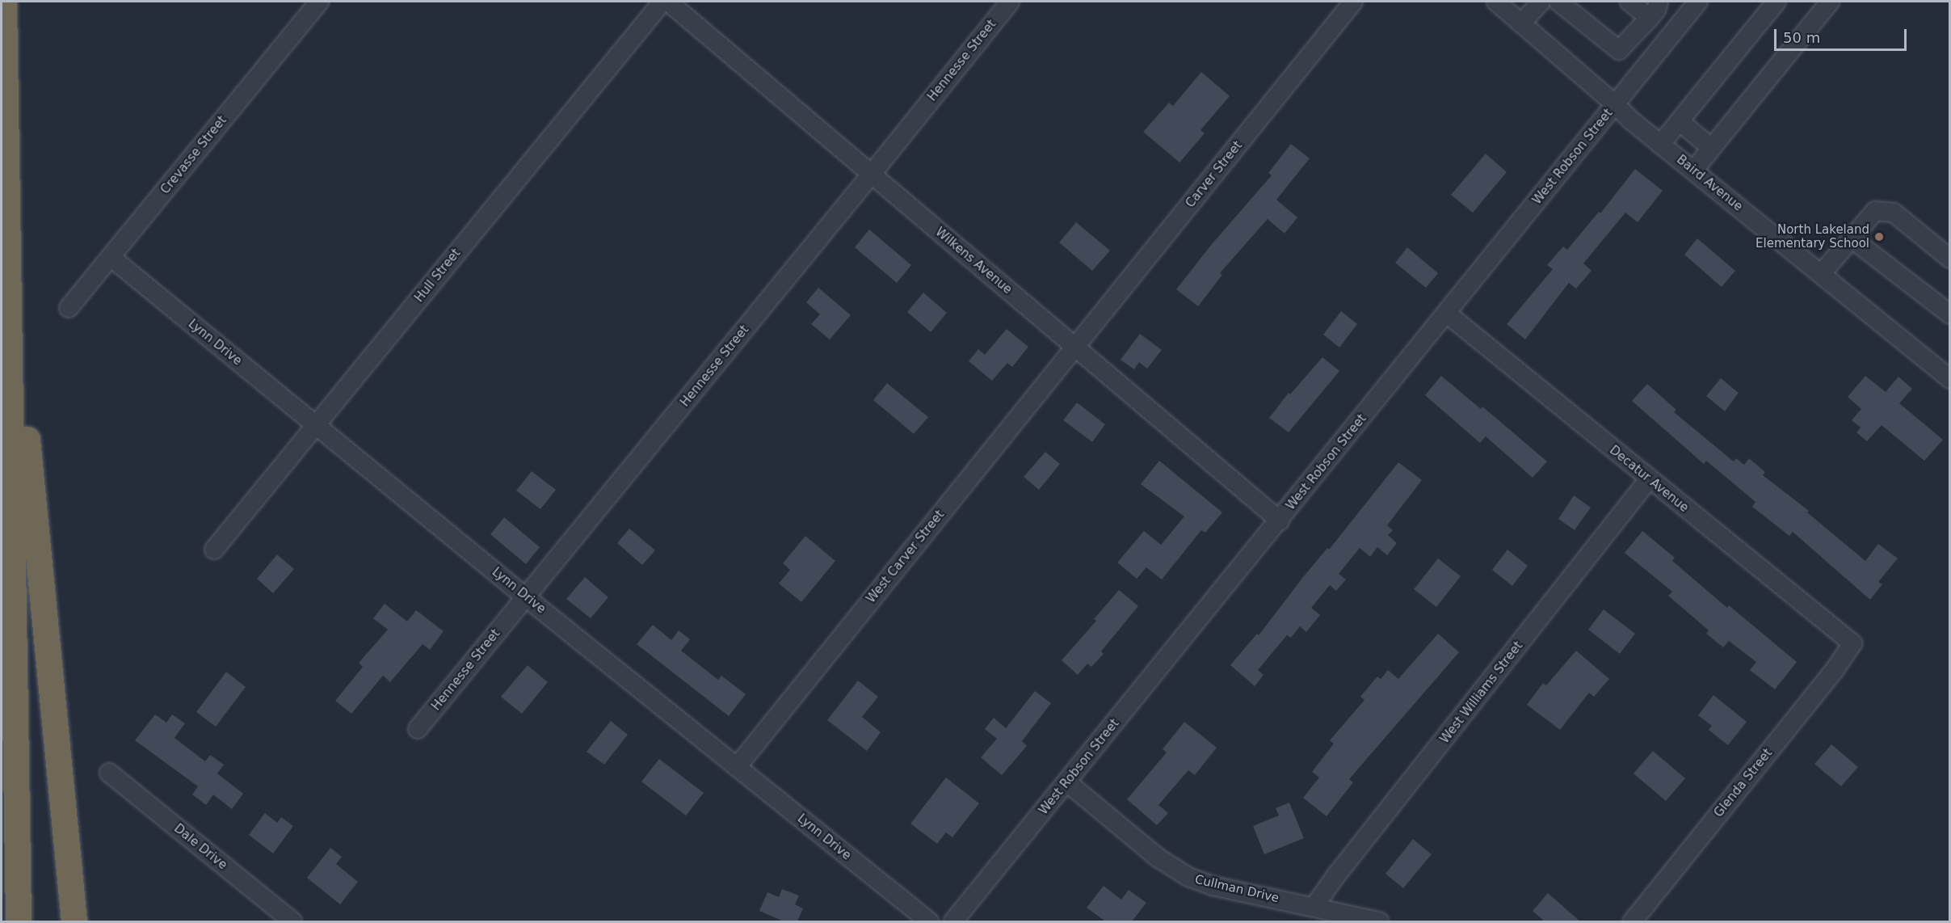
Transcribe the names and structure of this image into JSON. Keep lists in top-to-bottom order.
{
  "streets": {
    "street": [
      "Hennesse Street",
      "Crevasse Street",
      "West Robson Street",
      "Carver Street",
      "Baird Avenue",
      "Wilkens Avenue",
      "Hull Street",
      "Lynn Drive",
      "Decatur Avenue",
      "West Carver Street",
      "West Williams Street",
      "Glenda Street",
      "Dale Drive",
      "Cullman Drive"
    ]
  },
  "crossings": [
    ["Hennesse Street", "Wilkens Avenue"],
    ["Hennesse Street", "Lynn Drive"],
    ["Crevasse Street", "Lynn Drive"],
    ["West Robson Street", "Baird Avenue"],
    ["West Robson Street", "Wilkens Avenue"],
    ["West Robson Street", "Decatur Avenue"],
    ["West Robson Street", "Cullman Drive"],
    ["Carver Street", "Wilkens Avenue"],
    ["Carver Street", "West Carver Street"],
    ["Wilkens Avenue", "West Carver Street"],
    ["Hull Street", "Lynn Drive"],
    ["Lynn Drive", "West Carver Street"],
    ["Decatur Avenue", "West Williams Street"],
    ["Decatur Avenue", "Glenda Street"],
    ["West Williams Street", "Cullman Drive"]
  ],
  "places": ["North Lakeland Elementary School"],
  "scale_bar": "50 m"
}
